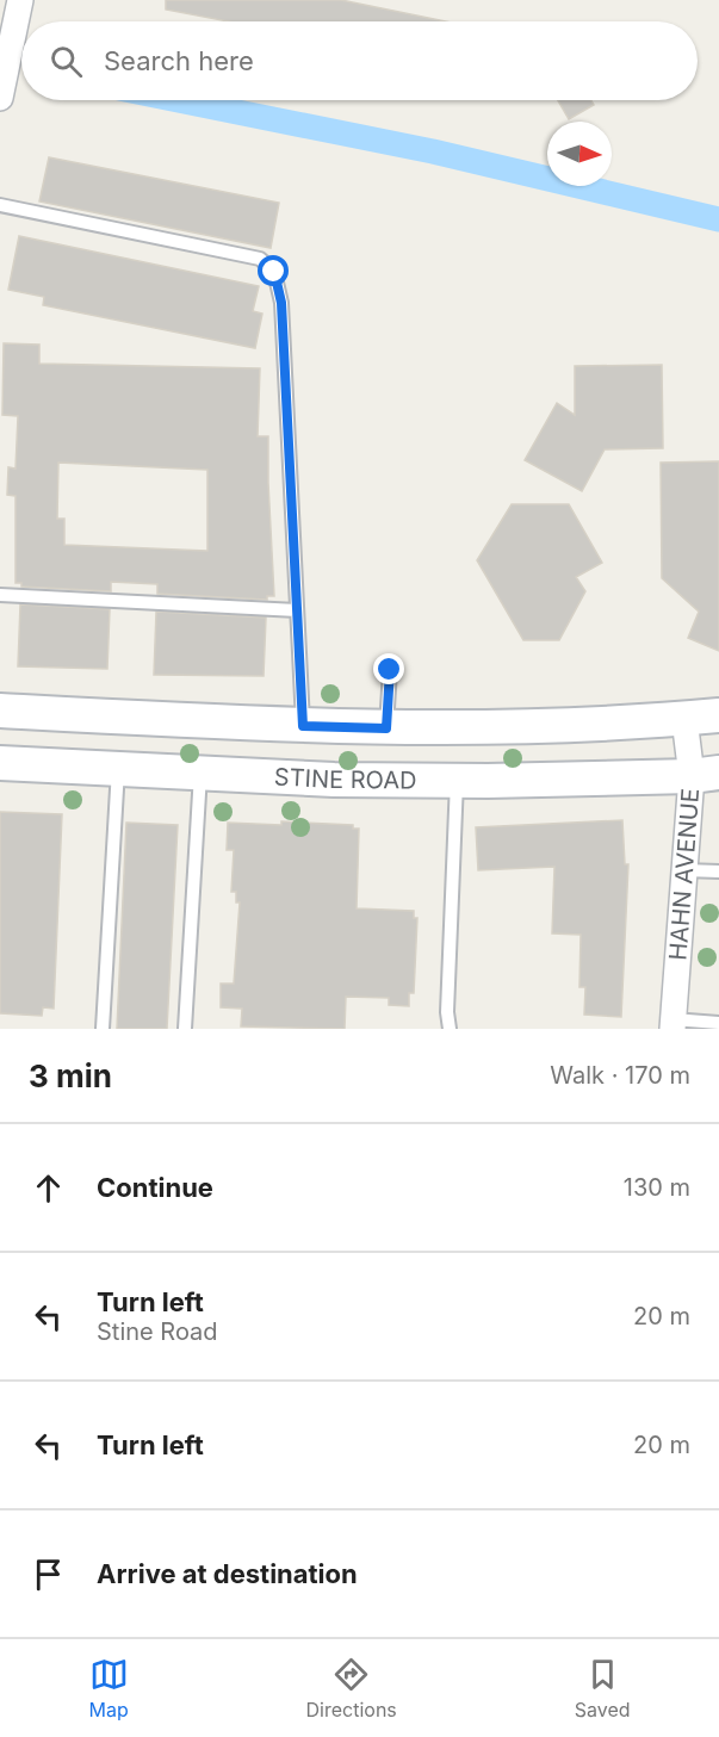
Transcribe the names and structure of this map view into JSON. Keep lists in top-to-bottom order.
{
  "streets": {
    "main road": ["STINE ROAD"],
    "street": ["HAHN AVENUE"]
  },
  "crossings": [
    ["STINE ROAD", "HAHN AVENUE"]
  ],
  "north": "right",
  "page": {
    "search": "Search here",
    "heading": ["3 min", "Walk · 170 m"],
    "list": [
      ["Continue", "130 m"],
      ["Turn left", "Stine Road", "20 m"],
      ["Turn left", "20 m"],
      "Arrive at destination"
    ],
    "nav": ["Map", "Directions", "Saved"]
  }
}
